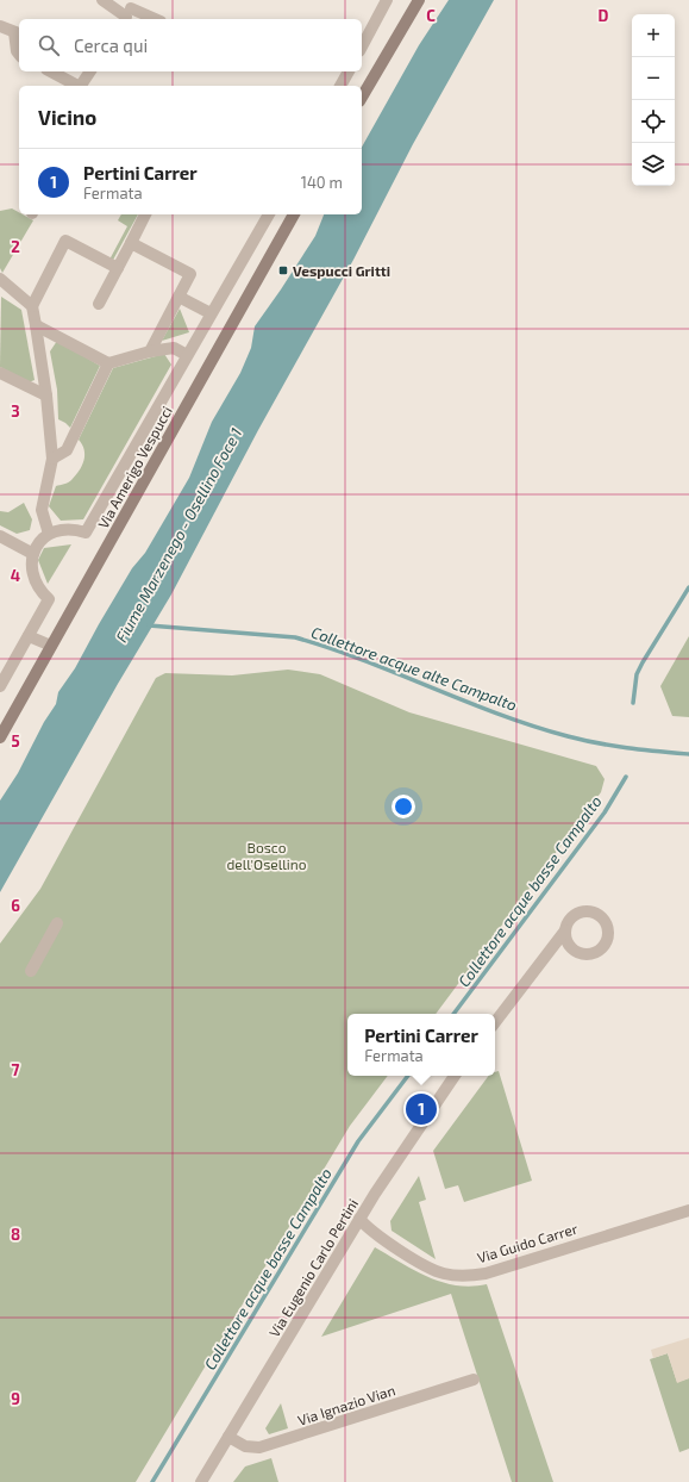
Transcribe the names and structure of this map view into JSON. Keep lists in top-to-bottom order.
{
  "streets": {
    "main road": ["Via Amerigo Vespucci"],
    "street": ["Via Guido Carrer", "Via Eugenio Carlo Pertini", "Via Ignazio Vian"]
  },
  "crossings": [
    ["Via Guido Carrer", "Via Eugenio Carlo Pertini"],
    ["Via Eugenio Carlo Pertini", "Via Ignazio Vian"]
  ],
  "water": ["Fiume Marzenego - Osellino Foce 1", "Collettore acque alte Campalto", "Collettore acque basse Campalto"],
  "parks": ["Bosco dell'Osellino"],
  "places": {
    "transit": ["Vespucci Gritti"]
  },
  "page": {
    "map_buttons": ["+", "−"],
    "search": "Cerca qui",
    "heading": "Vicino",
    "list": [
      {
        "mark": "1",
        "name": "Pertini Carrer",
        "note": "Fermata",
        "value": "140 m"
      }
    ],
    "popup": ["Pertini Carrer", "Fermata"],
    "pins": "1"
  },
  "grid": {
    "columns": ["C", "D"],
    "rows": [
      "2",
      "3",
      "4",
      "5",
      "6",
      "7",
      "8",
      "9"
    ]
  }
}
